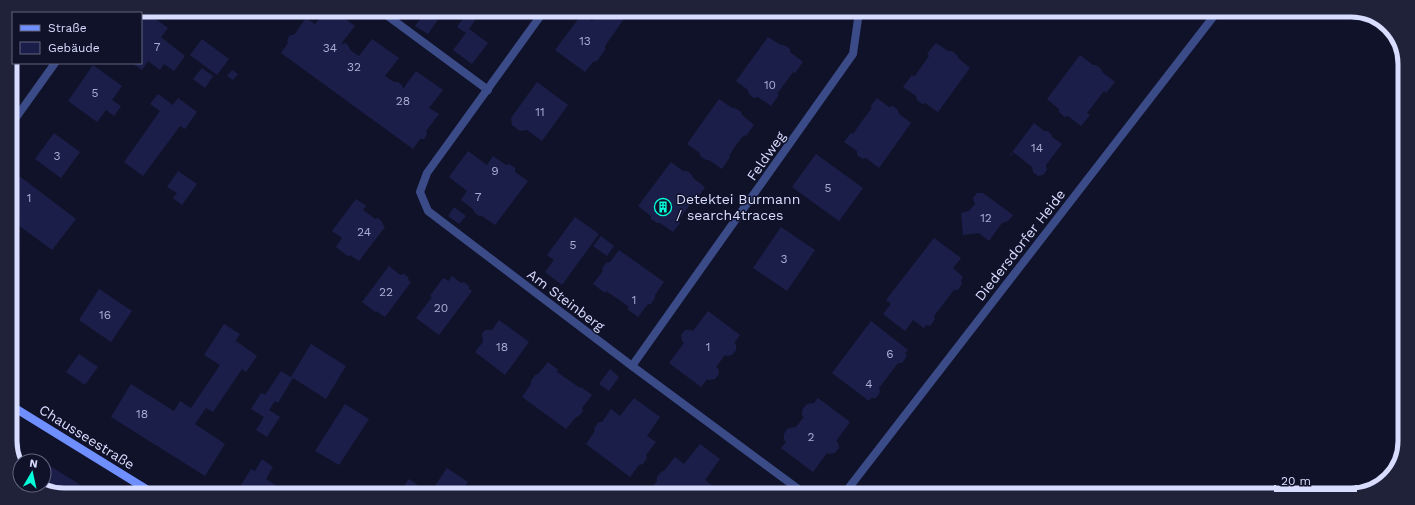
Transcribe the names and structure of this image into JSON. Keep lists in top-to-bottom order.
{
  "streets": {
    "main road": ["Chausseestraße"],
    "street": ["Feldweg", "Diedersdorfer Heide", "Am Steinberg"]
  },
  "crossings": [
    ["Feldweg", "Am Steinberg"]
  ],
  "places": {
    "building": ["Detektei Burmann / search4traces"]
  },
  "house_numbers": [
    "13",
    "7",
    "34",
    "32",
    "10",
    "5",
    "28",
    "11",
    "14",
    "3",
    "9",
    "5",
    "7",
    "1",
    "12",
    "24",
    "5",
    "3",
    "22",
    "1",
    "20",
    "16",
    "18",
    "1",
    "6",
    "4",
    "18",
    "2"
  ],
  "legend": ["Straße", "Gebäude"],
  "scale_bar": "20 m",
  "north": "top"
}
